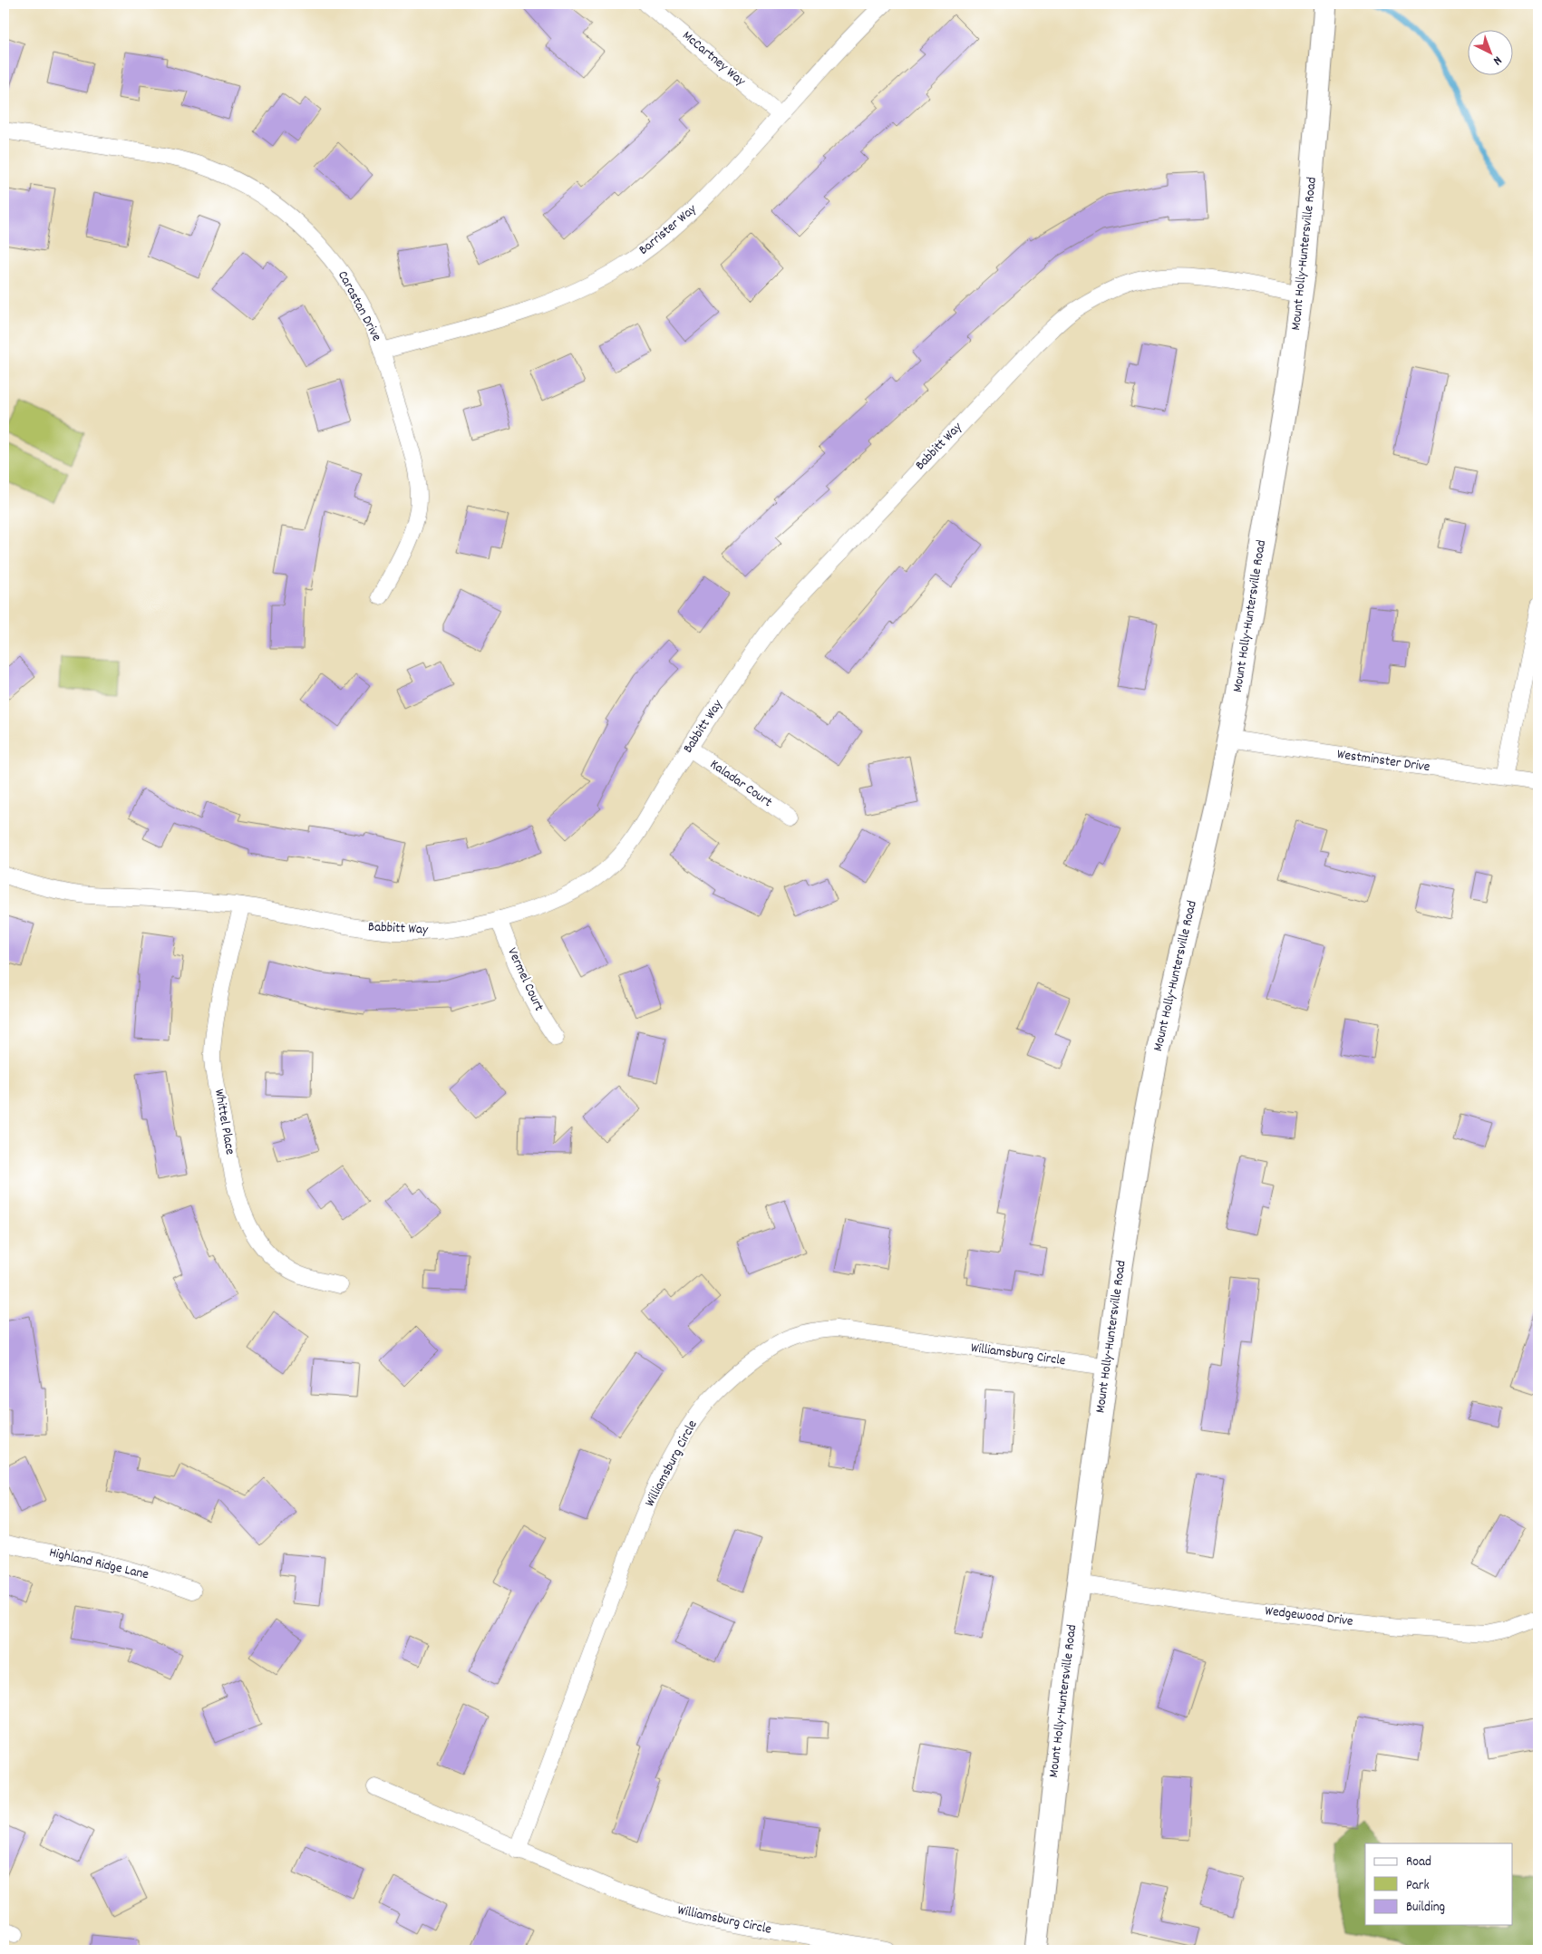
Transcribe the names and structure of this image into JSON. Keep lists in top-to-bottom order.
{
  "streets": {
    "main road": ["Mount Holly-Huntersville Road"],
    "street": [
      "McCartney Way",
      "Barrister Way",
      "Carastan Drive",
      "Babbitt Way",
      "Westminster Drive",
      "Kaladar Court",
      "Vermel Court",
      "Whittel Place",
      "Williamsburg Circle",
      "Highland Ridge Lane",
      "Wedgewood Drive"
    ]
  },
  "crossings": [
    ["McCartney Way", "Barrister Way"],
    ["Barrister Way", "Carastan Drive"],
    ["Mount Holly-Huntersville Road", "Babbitt Way"],
    ["Mount Holly-Huntersville Road", "Westminster Drive"],
    ["Mount Holly-Huntersville Road", "Williamsburg Circle"],
    ["Mount Holly-Huntersville Road", "Wedgewood Drive"],
    ["Babbitt Way", "Kaladar Court"],
    ["Babbitt Way", "Vermel Court"],
    ["Babbitt Way", "Whittel Place"]
  ],
  "legend": ["Road", "Park", "Building"],
  "north": "bottom right"
}
